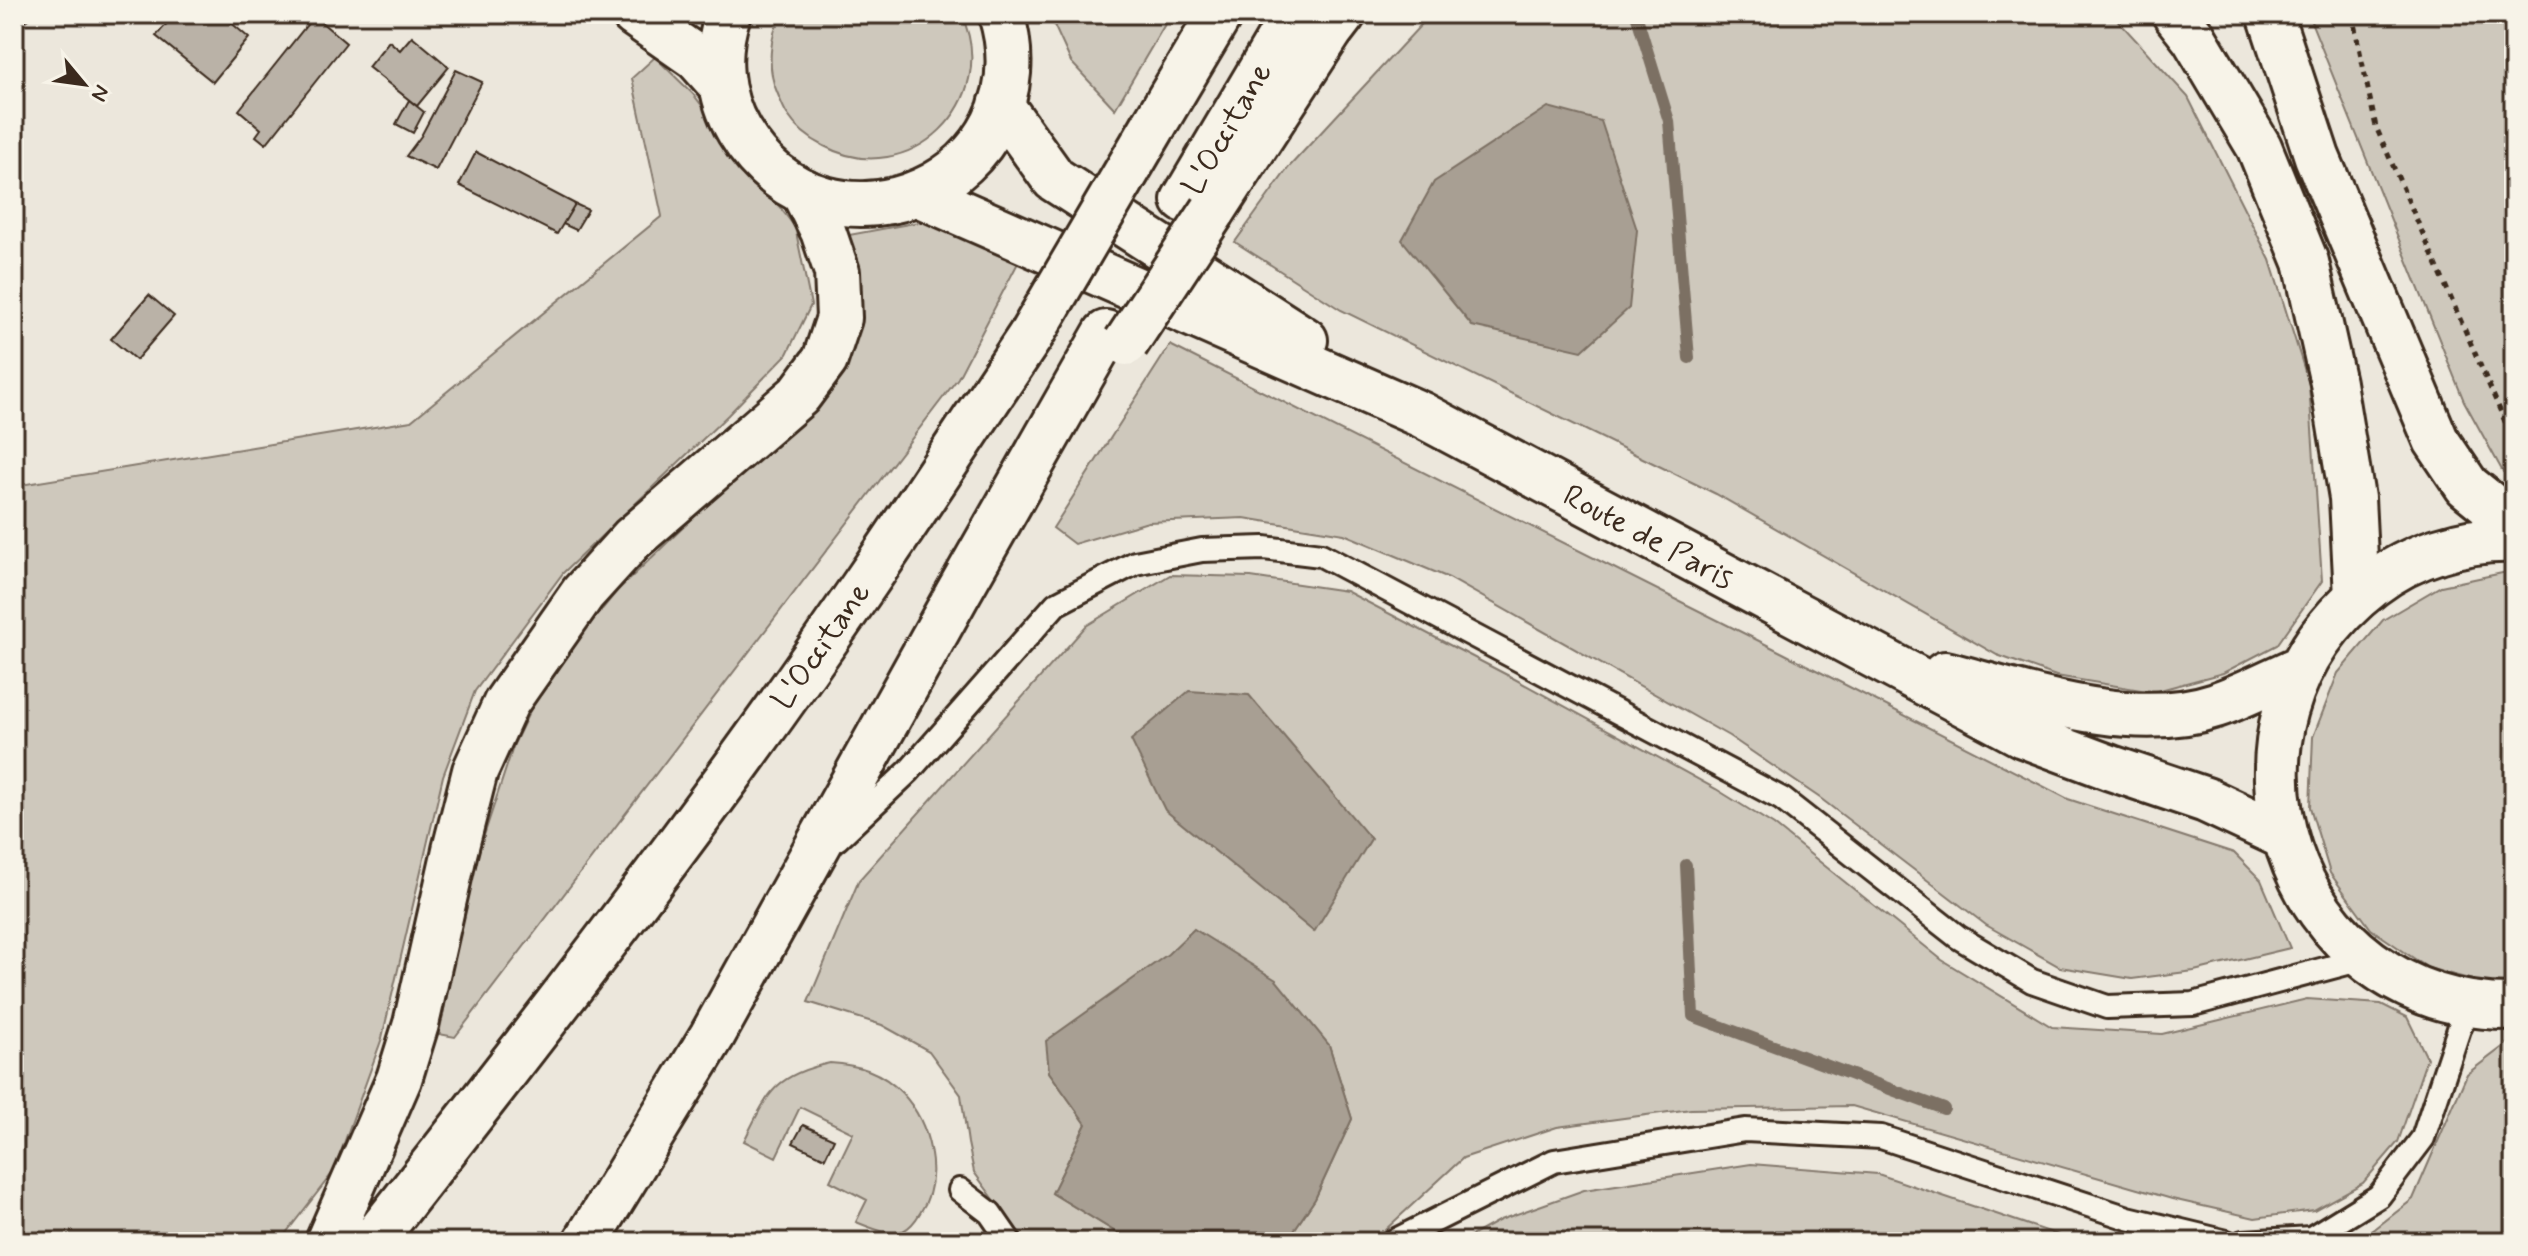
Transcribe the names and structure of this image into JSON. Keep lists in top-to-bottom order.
{
  "streets": {
    "main road": ["L'Occitane", "Route de Paris"]
  },
  "north": "bottom right"
}
